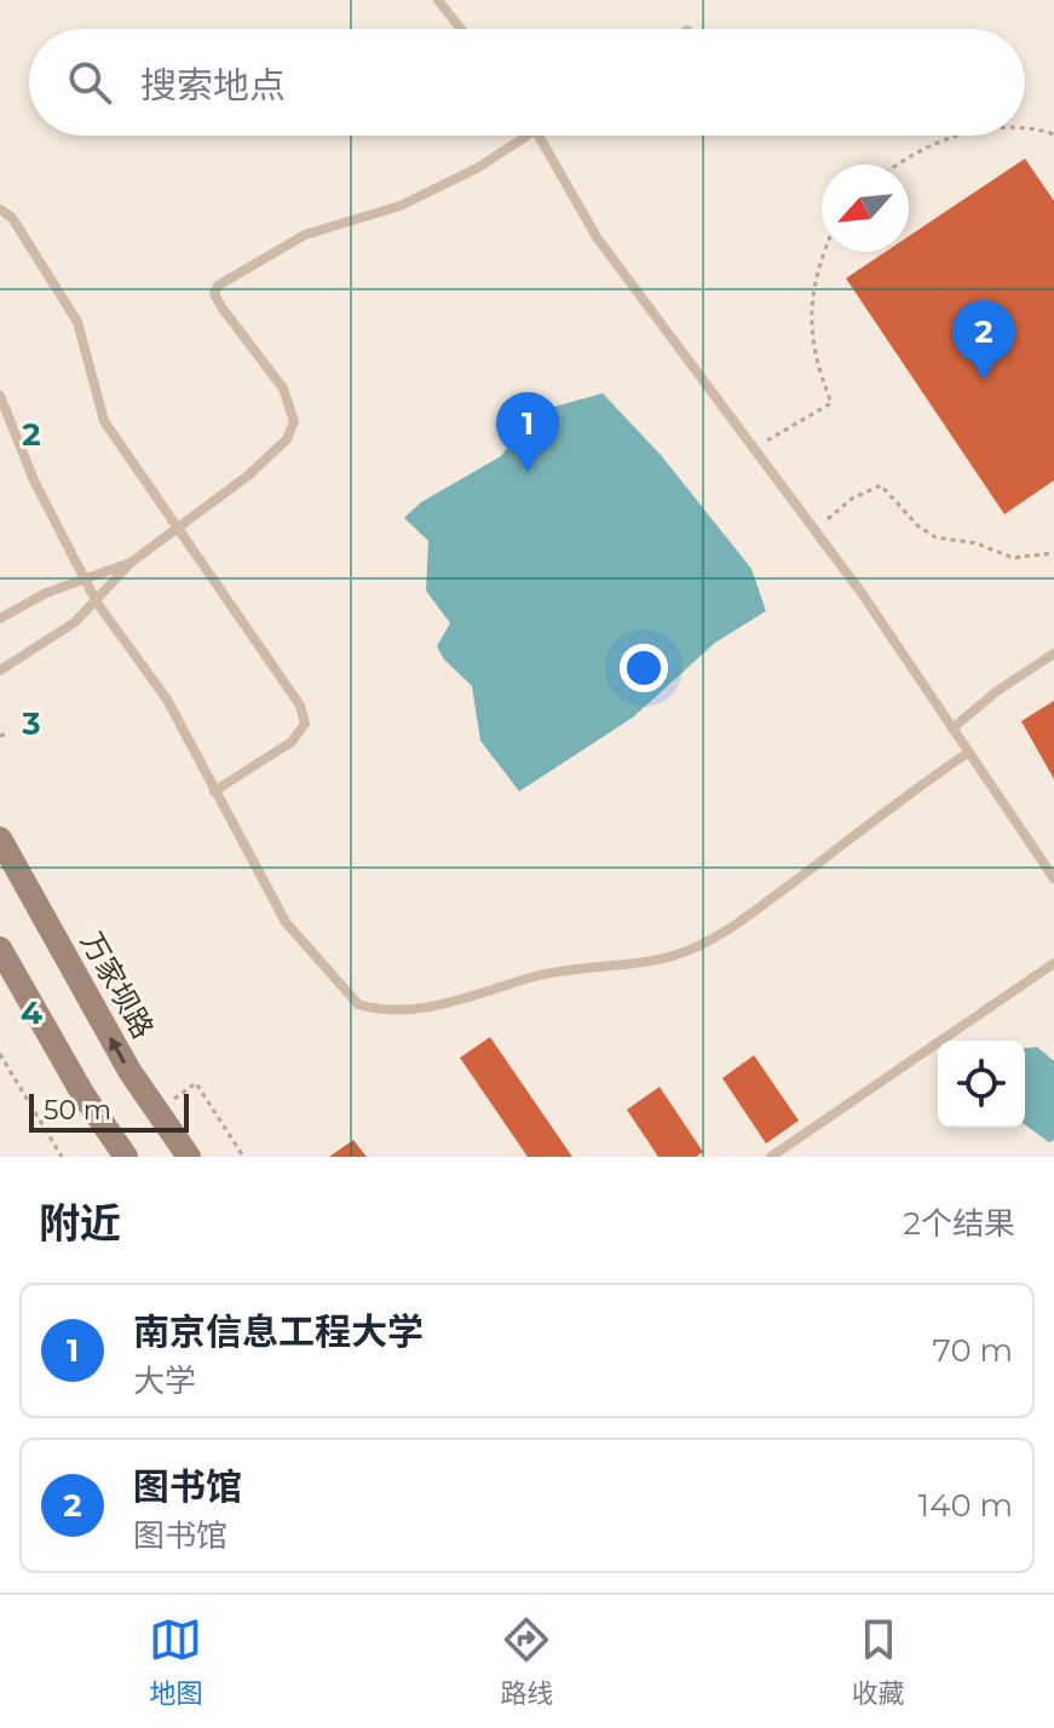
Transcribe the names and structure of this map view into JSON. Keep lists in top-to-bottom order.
{
  "streets": {
    "main road": ["万家坝路"]
  },
  "scale_bar": "50 m",
  "north": "bottom left",
  "page": {
    "search": "搜索地点",
    "pins": ["2", "1"],
    "scale": "50 m",
    "heading": ["附近", "2个结果"],
    "list": [
      {
        "mark": "1",
        "name": "南京信息工程大学",
        "note": "大学",
        "value": "70 m"
      },
      {
        "mark": "2",
        "name": "图书馆",
        "note": "图书馆",
        "value": "140 m"
      }
    ],
    "nav": ["地图", "路线", "收藏"]
  },
  "grid": {
    "rows": ["2", "3", "4"]
  }
}
